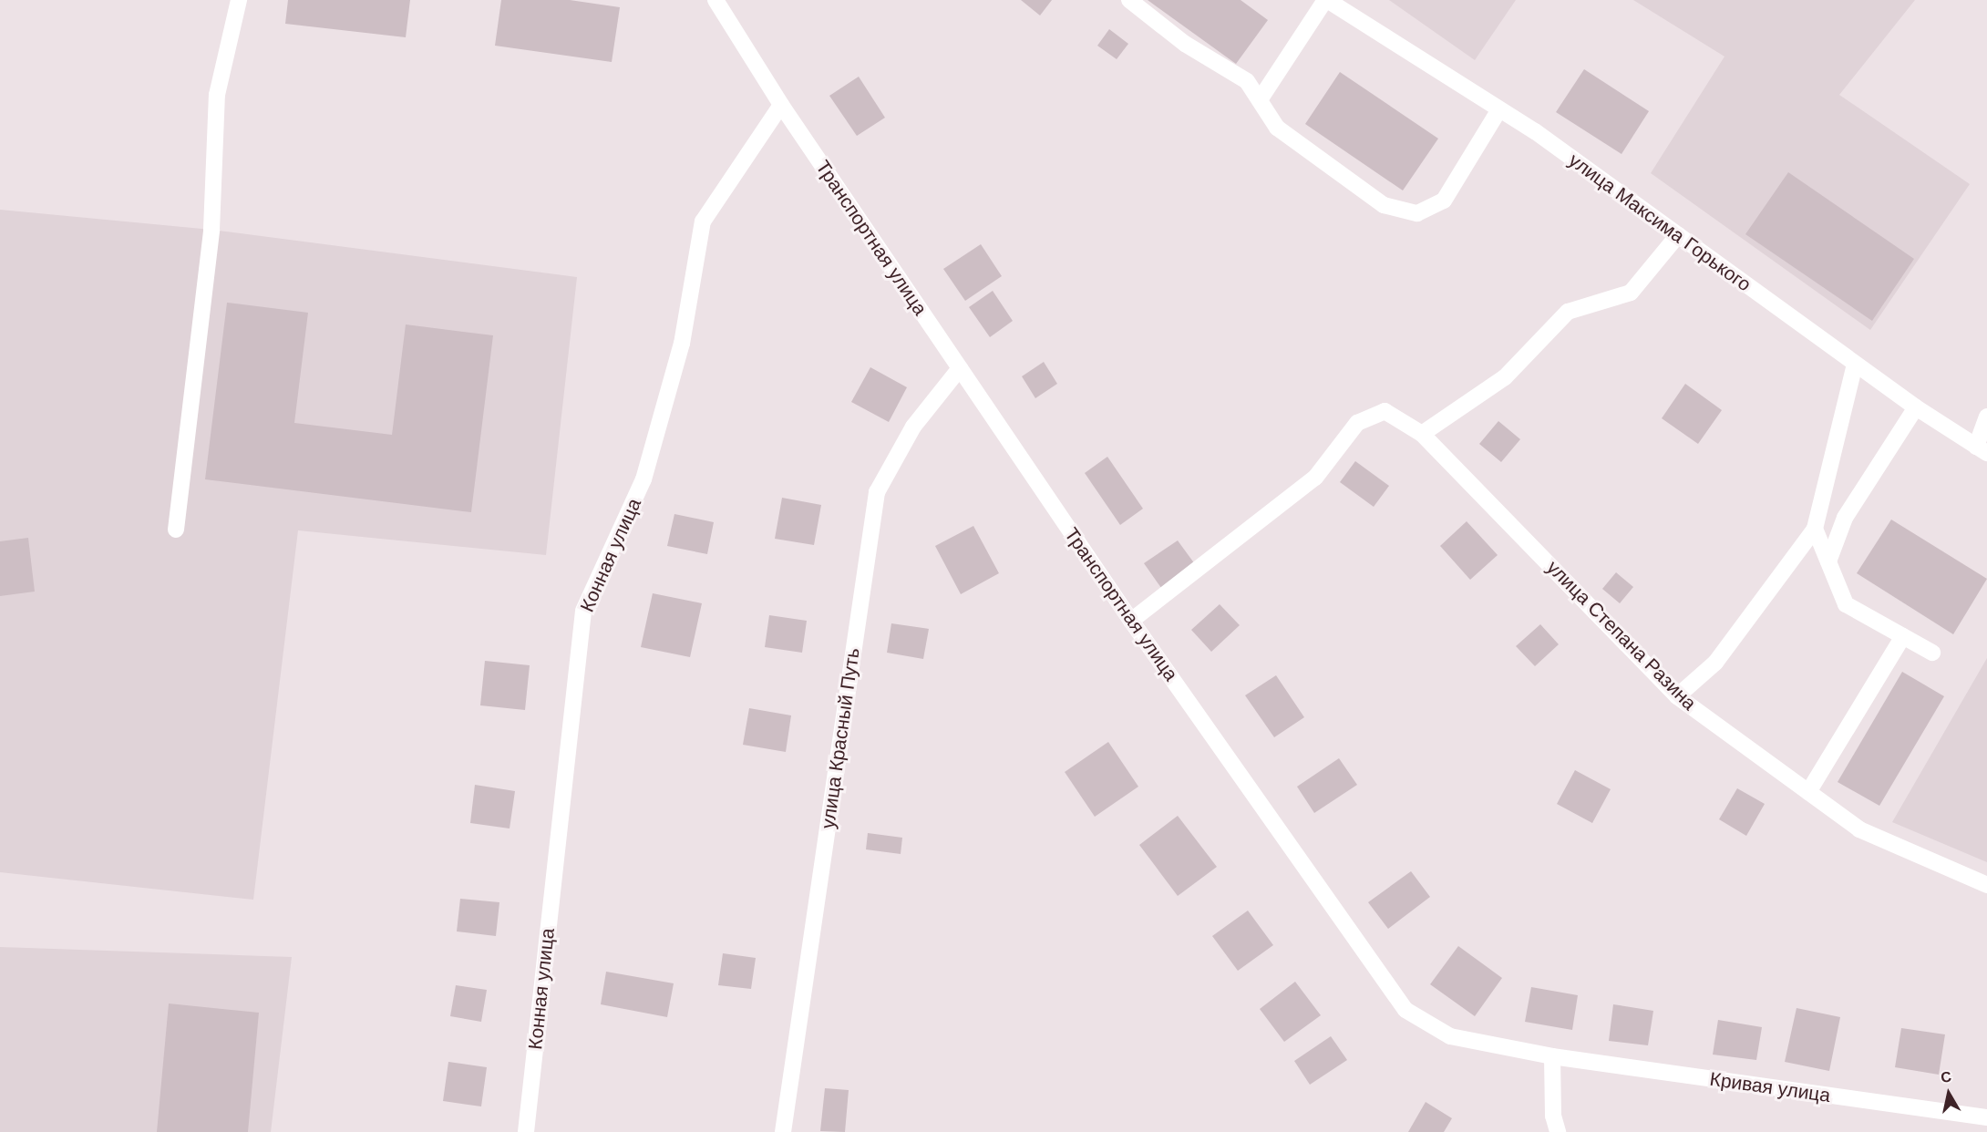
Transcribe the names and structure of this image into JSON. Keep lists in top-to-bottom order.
{
  "streets": {
    "street": [
      "улица Максима Горького",
      "Транспортная улица",
      "Конная улица",
      "улица Степана Разина",
      "улица Красный Путь",
      "Кривая улица"
    ]
  },
  "crossings": [
    ["Транспортная улица", "Конная улица"],
    ["Транспортная улица", "улица Степана Разина"],
    ["Транспортная улица", "улица Красный Путь"],
    ["Транспортная улица", "Кривая улица"]
  ],
  "north": "top"
}
